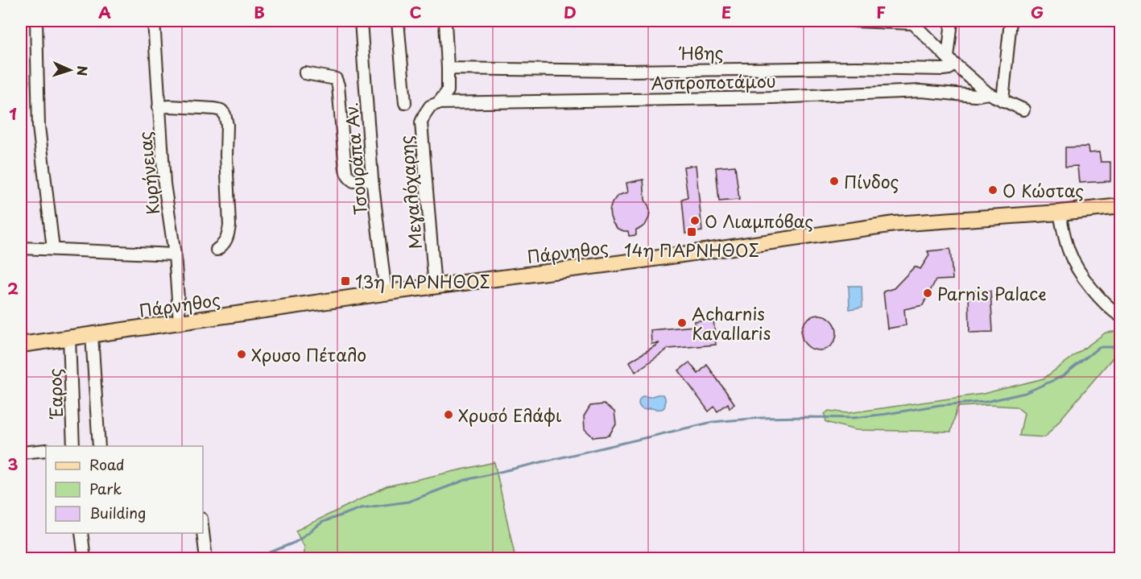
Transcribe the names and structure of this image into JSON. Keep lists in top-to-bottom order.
{
  "streets": {
    "main road": ["Πάρνηθος"],
    "street": [
      "Ήβης",
      "Ασπροποτάμου",
      "Τσουράπα Αν.",
      "Κυρήνειας",
      "Μεγαλόχαρης",
      "Έαρος"
    ]
  },
  "crossings": [
    ["Ήβης", "Μεγαλόχαρης"],
    ["Ασπροποτάμου", "Μεγαλόχαρης"],
    ["Τσουράπα Αν.", "Πάρνηθος"],
    ["Κυρήνειας", "Πάρνηθος"],
    ["Μεγαλόχαρης", "Πάρνηθος"],
    ["Πάρνηθος", "Έαρος"]
  ],
  "places": {
    "other": [
      "Πίνδος",
      "Ο Κώστας",
      "Ο Λιαμπόβας",
      "Parnis Palace",
      "Acharnis Kavallaris",
      "Χρυσο Πέταλο",
      "Χρυσό Ελάφι"
    ],
    "transit": ["14η ΠΑΡΝΗΘΟΣ", "13η ΠΑΡΝΗΘΟΣ"]
  },
  "legend": ["Road", "Park", "Building"],
  "north": "right",
  "grid": {
    "columns": [
      "A",
      "B",
      "C",
      "D",
      "E",
      "F",
      "G"
    ],
    "rows": ["1", "2", "3"]
  }
}
